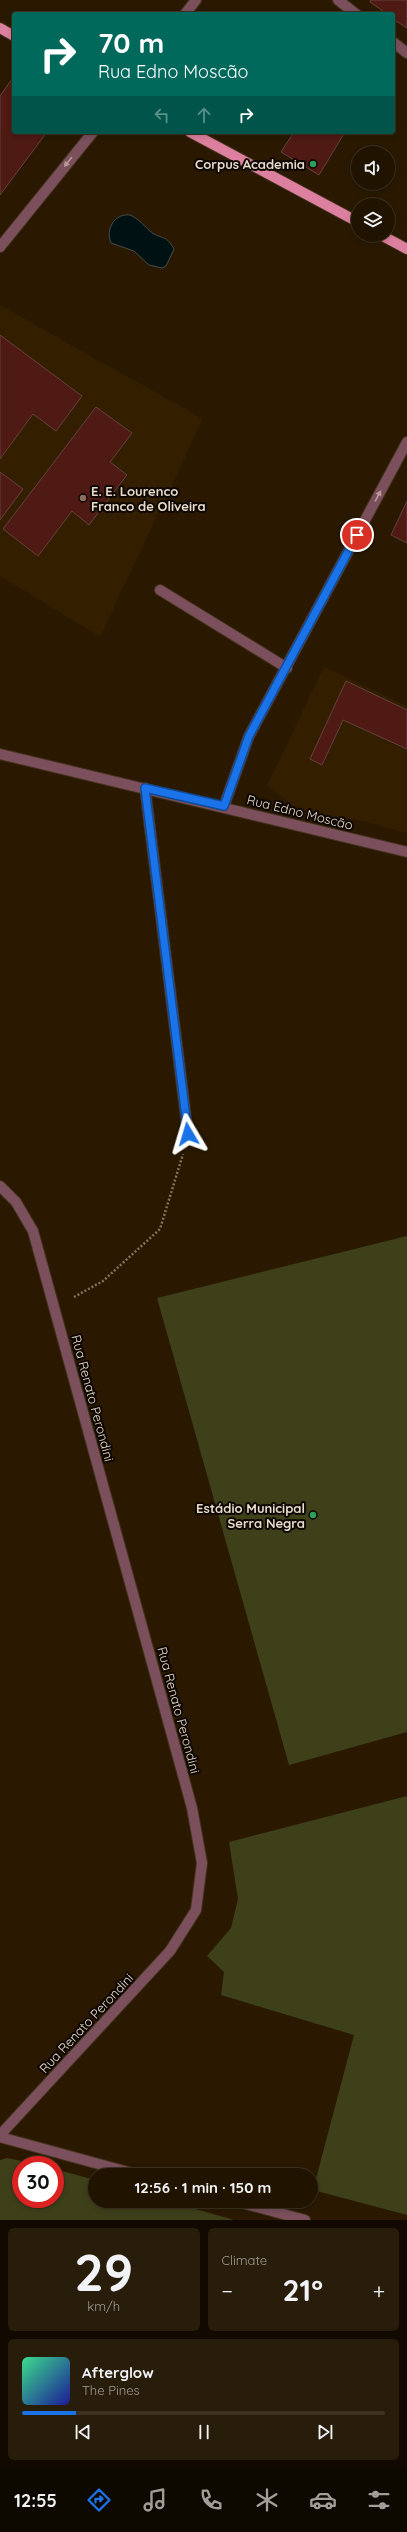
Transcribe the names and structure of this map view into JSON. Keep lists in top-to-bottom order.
{
  "streets": {
    "street": ["Rua Edno Moscão", "Rua Renato Perondini"]
  },
  "places": ["Corpus Academia", "E. E. Lourenco Franco de Oliveira", "Estádio Municipal Serra Negra"],
  "page": {
    "turn": ["70 m", "Rua Edno Moscão"],
    "limit": "30",
    "trip": "12:56 · 1 min · 150 m",
    "tile": [
      ["29", "km/h"],
      "Climate"
    ],
    "heat": ["−", "21°", "+"],
    "song": ["Afterglow", "The Pines"],
    "tabs": "12:55"
  }
}
